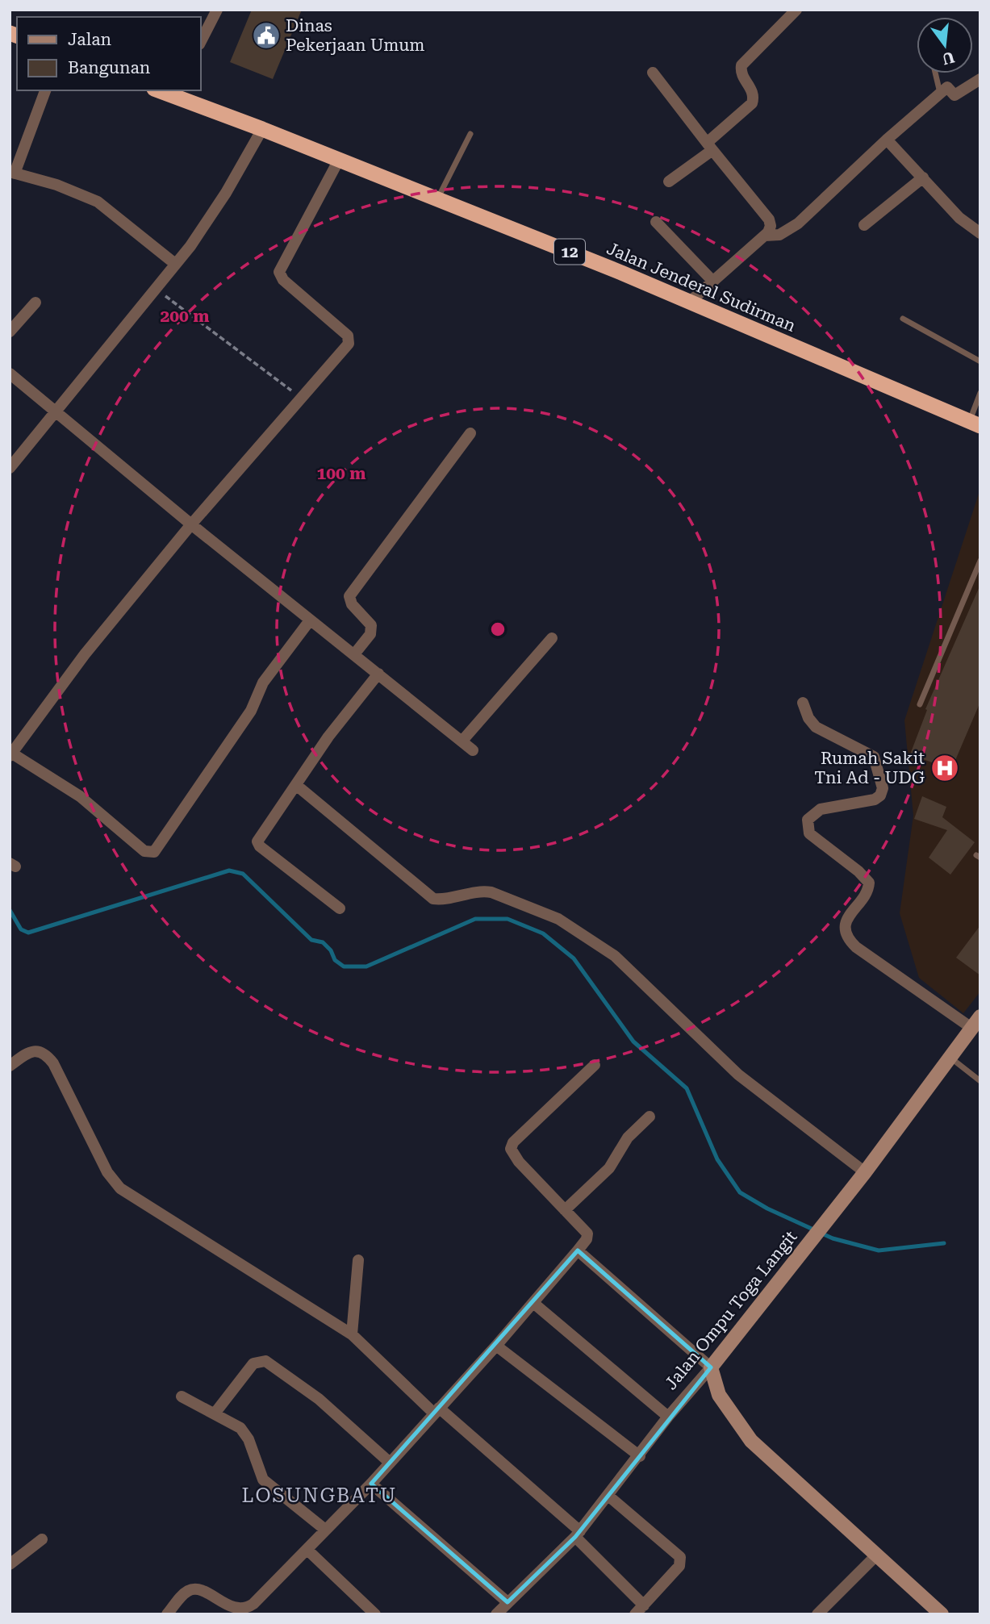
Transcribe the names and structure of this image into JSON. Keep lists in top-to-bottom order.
{
  "streets": {
    "highway": ["12", "Jalan Jenderal Sudirman"],
    "main road": ["Jalan Ompu Toga Langit"]
  },
  "districts": ["LOSUNGBATU"],
  "places": {
    "public building": ["Dinas Pekerjaan Umum"],
    "hospital": ["Rumah Sakit Tni Ad - UDG"]
  },
  "legend": ["Jalan", "Bangunan"],
  "north": "bottom",
  "rings": ["200 m", "100 m"]
}
